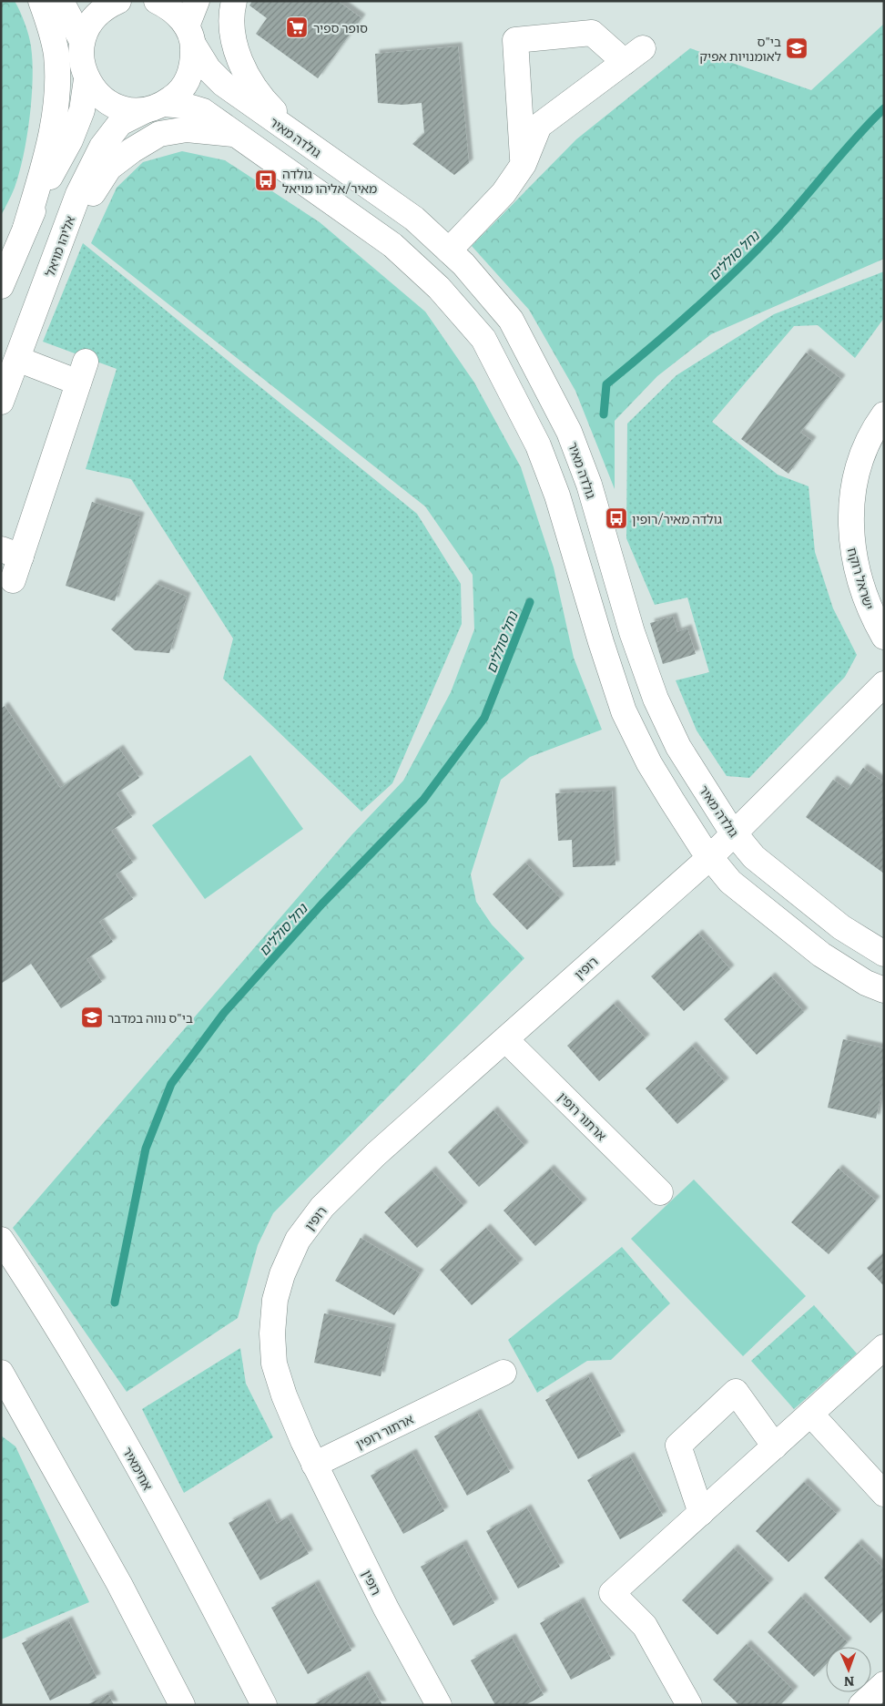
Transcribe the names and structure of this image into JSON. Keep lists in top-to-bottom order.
{
  "streets": {
    "street": [
      "גולדה מאיר",
      "אליהו מויאל",
      "ישראל רוקח",
      "רופין",
      "ארתור רופין",
      "אחימאיר"
    ]
  },
  "crossings": [
    ["גולדה מאיר", "אליהו מויאל"],
    ["גולדה מאיר", "רופין"],
    ["רופין", "ארתור רופין"]
  ],
  "water": ["נחל סוללים"],
  "places": {
    "supermarket": ["סופר ספיר"],
    "school or university": ["בי\"ס לאומנויות אפיק", "בי\"ס נווה במדבר"],
    "bus stop": ["גולדה מאיר/אליהו מויאל", "גולדה מאיר/רופין"]
  },
  "north": "bottom"
}
